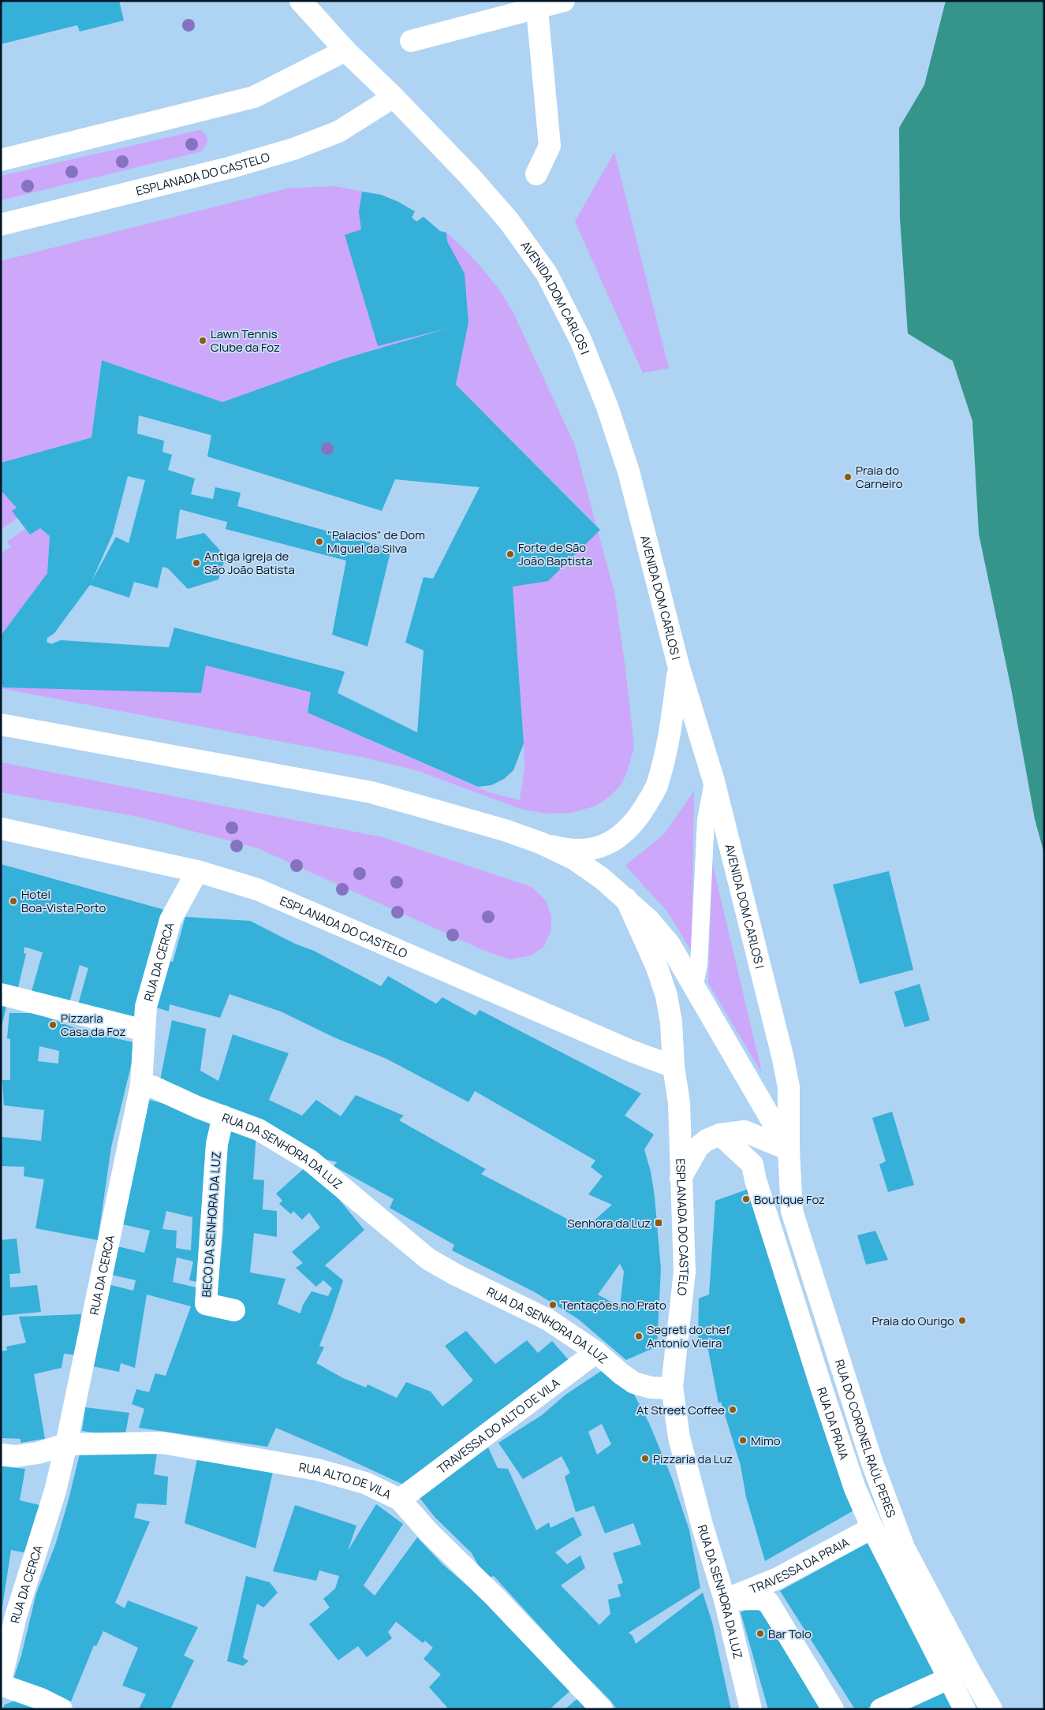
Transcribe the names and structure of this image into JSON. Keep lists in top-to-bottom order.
{
  "streets": {
    "street": [
      "ESPLANADA DO CASTELO",
      "AVENIDA DOM CARLOS I",
      "RUA DA CERCA",
      "RUA DA SENHORA DA LUZ",
      "BECO DA SENHORA DA LUZ",
      "RUA DA PRAIA",
      "TRAVESSA DO ALTO DE VILA",
      "RUA DO CORONEL RAÚL PERES",
      "RUA ALTO DE VILA",
      "TRAVESSA DA PRAIA"
    ]
  },
  "crossings": [
    ["ESPLANADA DO CASTELO", "AVENIDA DOM CARLOS I"],
    ["ESPLANADA DO CASTELO", "RUA DA CERCA"],
    ["ESPLANADA DO CASTELO", "RUA DA SENHORA DA LUZ"],
    ["ESPLANADA DO CASTELO", "RUA DO CORONEL RAÚL PERES"],
    ["AVENIDA DOM CARLOS I", "RUA DO CORONEL RAÚL PERES"],
    ["RUA DA CERCA", "RUA DA SENHORA DA LUZ"],
    ["RUA DA CERCA", "RUA ALTO DE VILA"],
    ["RUA DA SENHORA DA LUZ", "BECO DA SENHORA DA LUZ"],
    ["RUA DA SENHORA DA LUZ", "TRAVESSA DO ALTO DE VILA"],
    ["RUA DA SENHORA DA LUZ", "TRAVESSA DA PRAIA"],
    ["RUA DA PRAIA", "TRAVESSA DA PRAIA"],
    ["TRAVESSA DO ALTO DE VILA", "RUA ALTO DE VILA"]
  ],
  "places": {
    "other": [
      "Lawn Tennis Clube da Foz",
      "Praia do Carneiro",
      "\"Palacios\" de Dom Miguel da Silva",
      "Forte de São João Baptista",
      "Antiga Igreja de São João Batista",
      "Hotel Boa-Vista Porto",
      "Pizzaria Casa da Foz",
      "Boutique Foz",
      "Tentações no Prato",
      "Praia do Ourigo",
      "Segreti do chef Antonio Vieira",
      "At Street Coffee",
      "Mimo",
      "Pizzaria da Luz",
      "Bar Tolo"
    ],
    "transit": ["Senhora da Luz"]
  }
}
